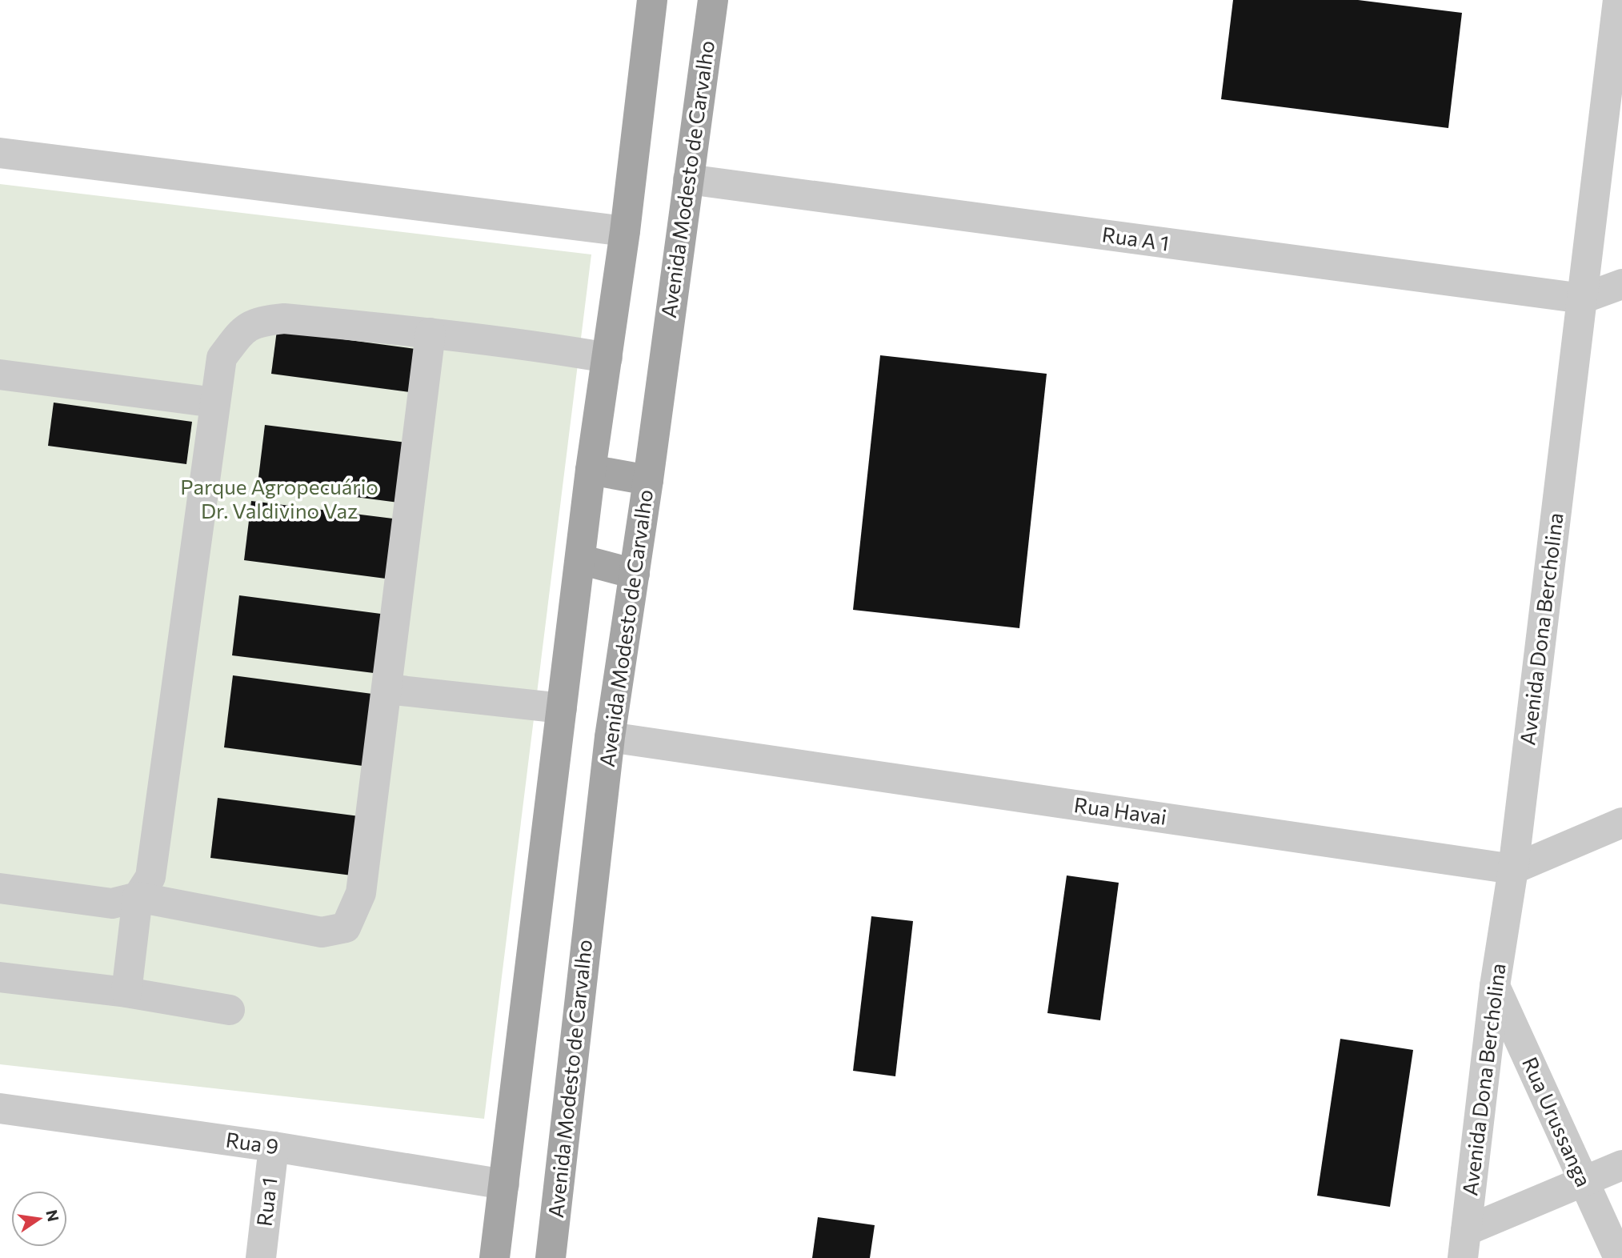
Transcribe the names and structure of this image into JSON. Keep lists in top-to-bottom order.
{
  "streets": {
    "main road": ["Avenida Modesto de Carvalho"],
    "street": [
      "Rua A 1",
      "Avenida Dona Bercholina",
      "Rua Havai",
      "Rua Urussanga",
      "Rua 9",
      "Rua 1"
    ]
  },
  "crossings": [
    ["Avenida Modesto de Carvalho", "Rua A 1"],
    ["Avenida Modesto de Carvalho", "Rua Havai"],
    ["Rua A 1", "Avenida Dona Bercholina"],
    ["Avenida Dona Bercholina", "Rua Havai"],
    ["Avenida Dona Bercholina", "Rua Urussanga"],
    ["Rua 9", "Rua 1"]
  ],
  "parks": ["Parque Agropecuário Dr. Valdivino Vaz"],
  "north": "right"
}
